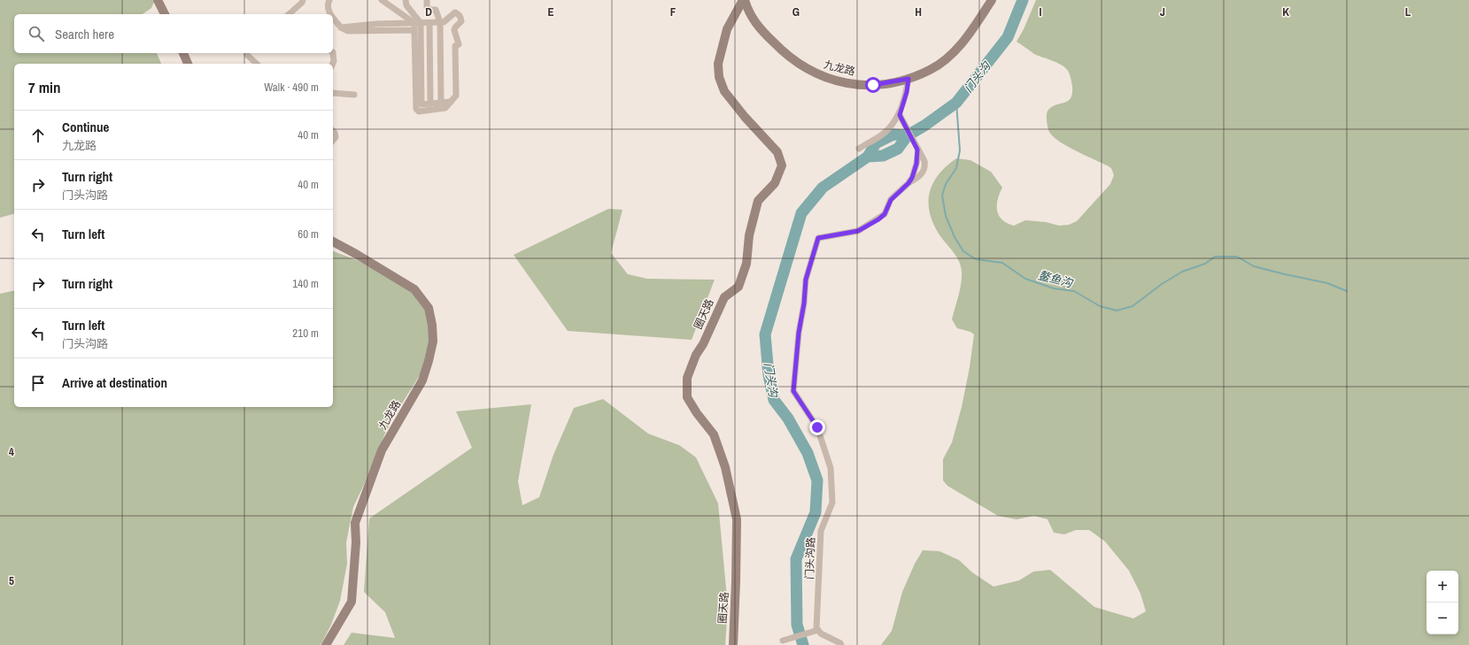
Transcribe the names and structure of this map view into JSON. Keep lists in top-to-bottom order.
{
  "streets": {
    "street": ["九龙路", "圈天路", "门头沟路"]
  },
  "crossings": [
    ["九龙路", "圈天路"]
  ],
  "water": ["门头沟", "鳌鱼沟"],
  "page": {
    "search": "Search here",
    "heading": ["7 min", "Walk · 490 m"],
    "list": [
      ["Continue", "九龙路", "40 m"],
      ["Turn right", "门头沟路", "40 m"],
      ["Turn left", "60 m"],
      ["Turn right", "140 m"],
      ["Turn left", "门头沟路", "210 m"],
      "Arrive at destination"
    ],
    "map_buttons": ["+", "−"]
  },
  "grid": {
    "columns": [
      "D",
      "E",
      "F",
      "G",
      "H",
      "I",
      "J",
      "K",
      "L"
    ],
    "rows": ["4", "5"]
  }
}
